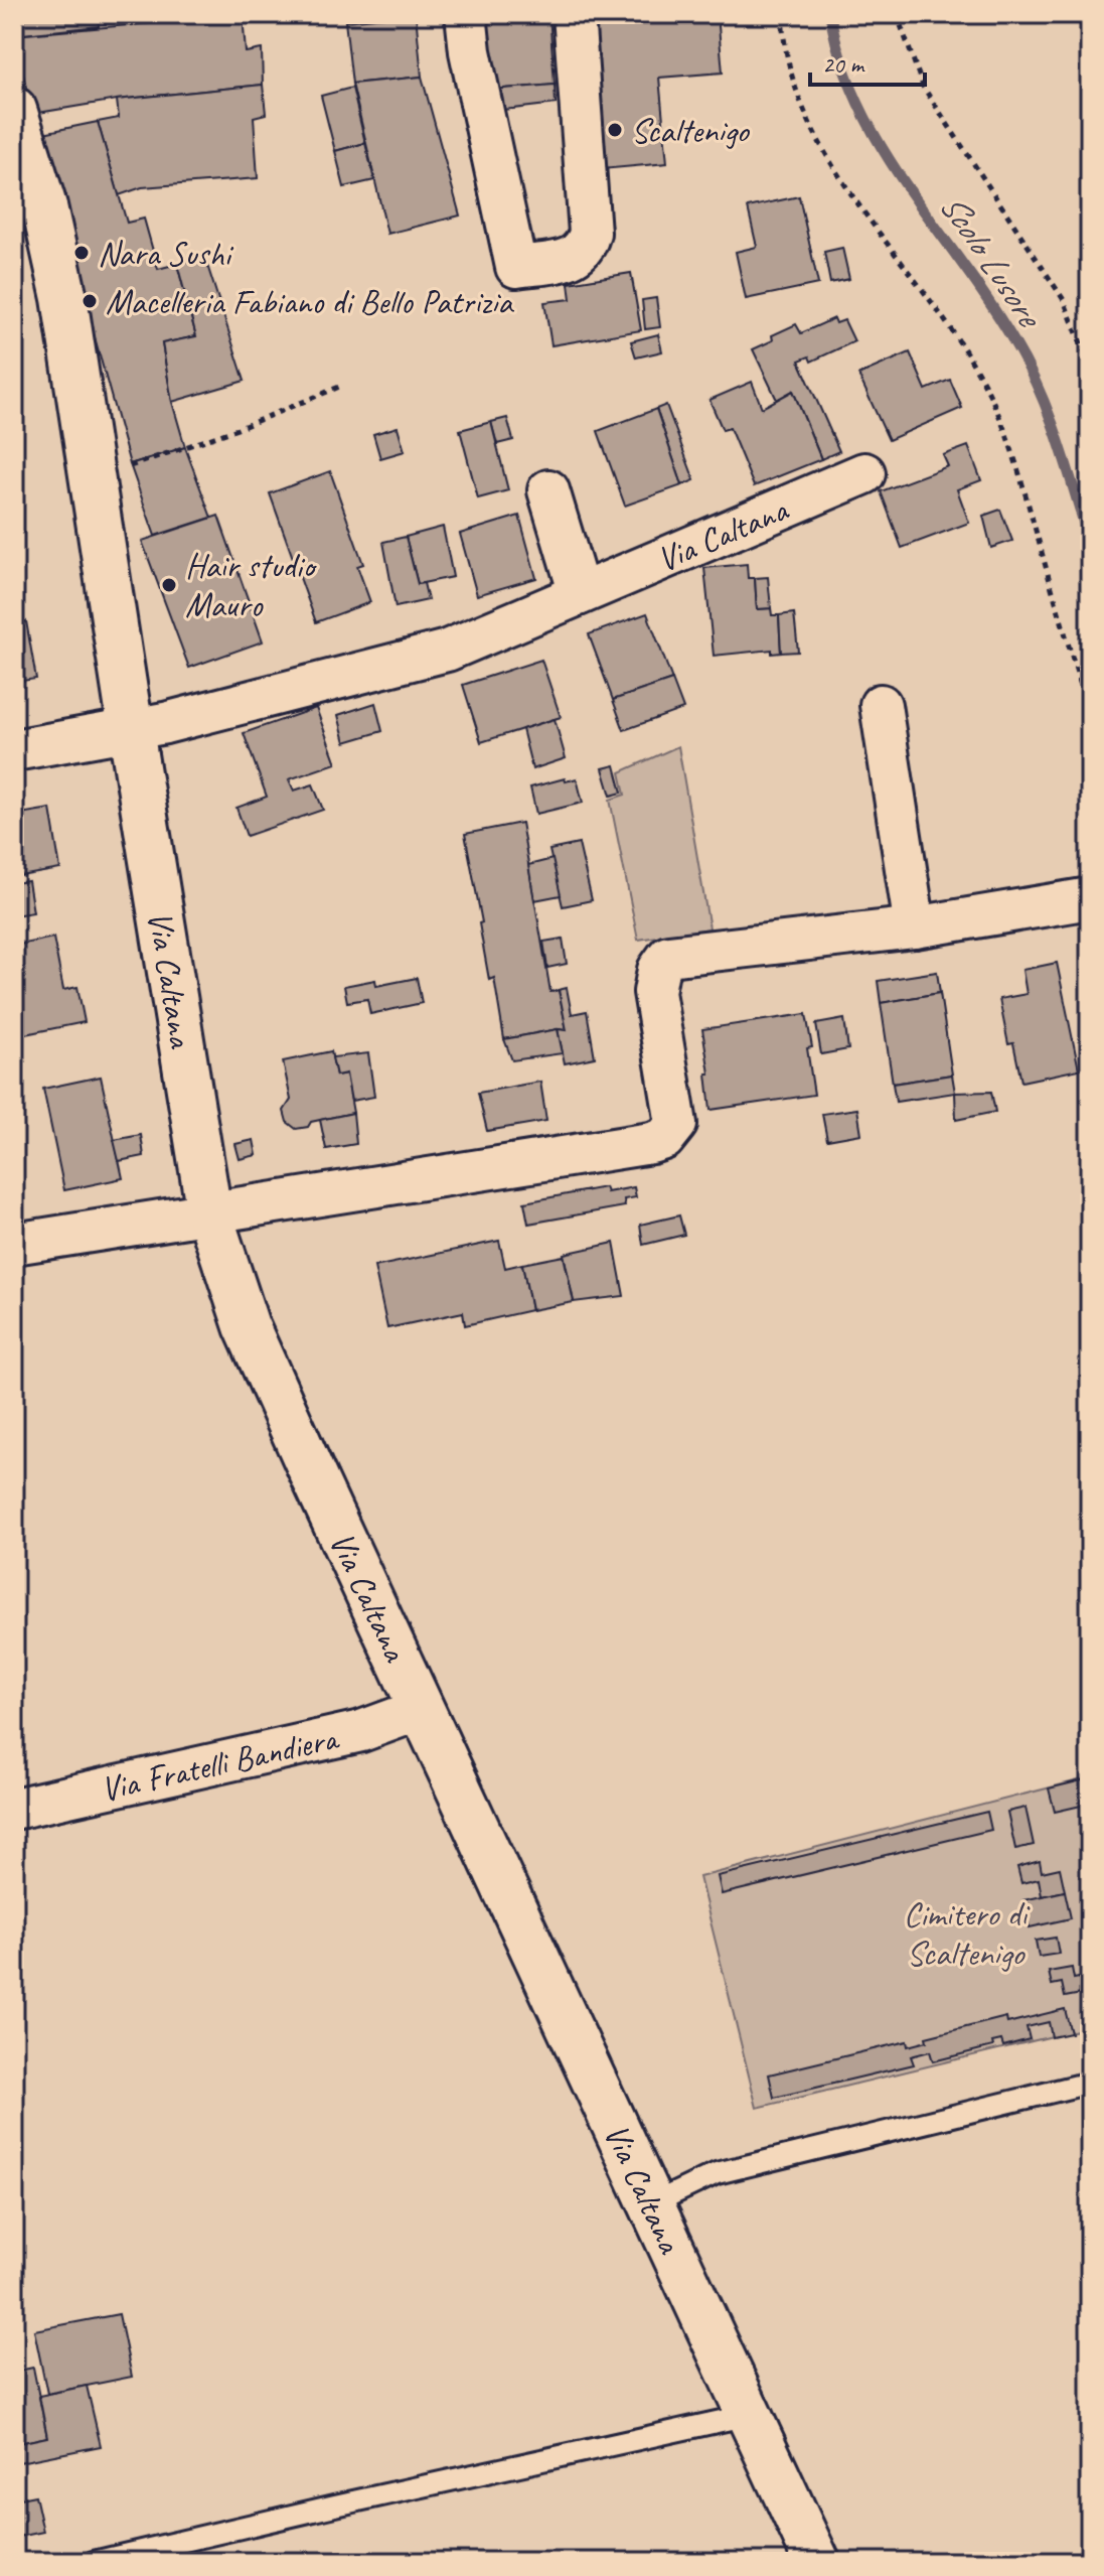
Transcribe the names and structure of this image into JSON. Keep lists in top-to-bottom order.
{
  "streets": {
    "main road": ["Via Caltana"],
    "street": ["Via Fratelli Bandiera"]
  },
  "crossings": [
    ["Via Caltana", "Via Fratelli Bandiera"]
  ],
  "water": ["Scolo Lusore"],
  "parks": ["Cimitero di Scaltenigo"],
  "places": [
    "Scaltenigo",
    "Nara Sushi",
    "Macelleria Fabiano di Bello Patrizia",
    "Hair studio Mauro"
  ],
  "scale_bar": "20 m"
}
